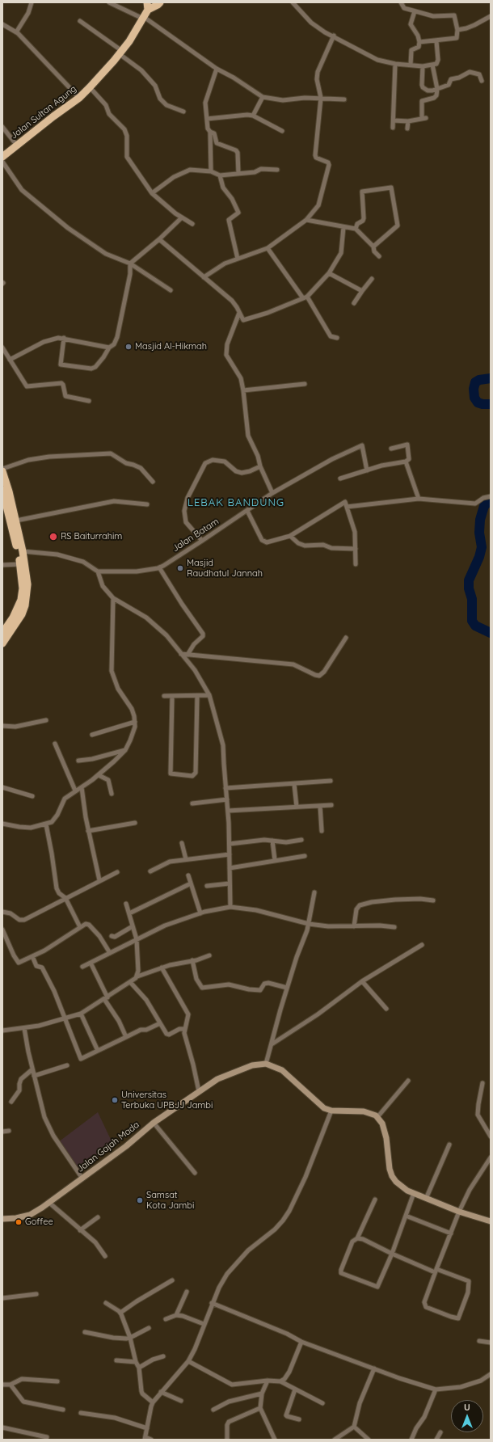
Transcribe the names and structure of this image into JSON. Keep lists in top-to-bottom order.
{
  "streets": {
    "highway": ["Jalan Sultan Agung"],
    "main road": ["Jalan Gajah Mada"],
    "street": ["Jalan Batam"]
  },
  "districts": ["LEBAK BANDUNG"],
  "places": [
    "Masjid Al-Hikmah",
    "RS Baiturrahim",
    "Masjid Raudhatul Jannah",
    "Universitas Terbuka UPBJJ Jambi",
    "Samsat Kota Jambi",
    "Goffee"
  ],
  "north": "top"
}
